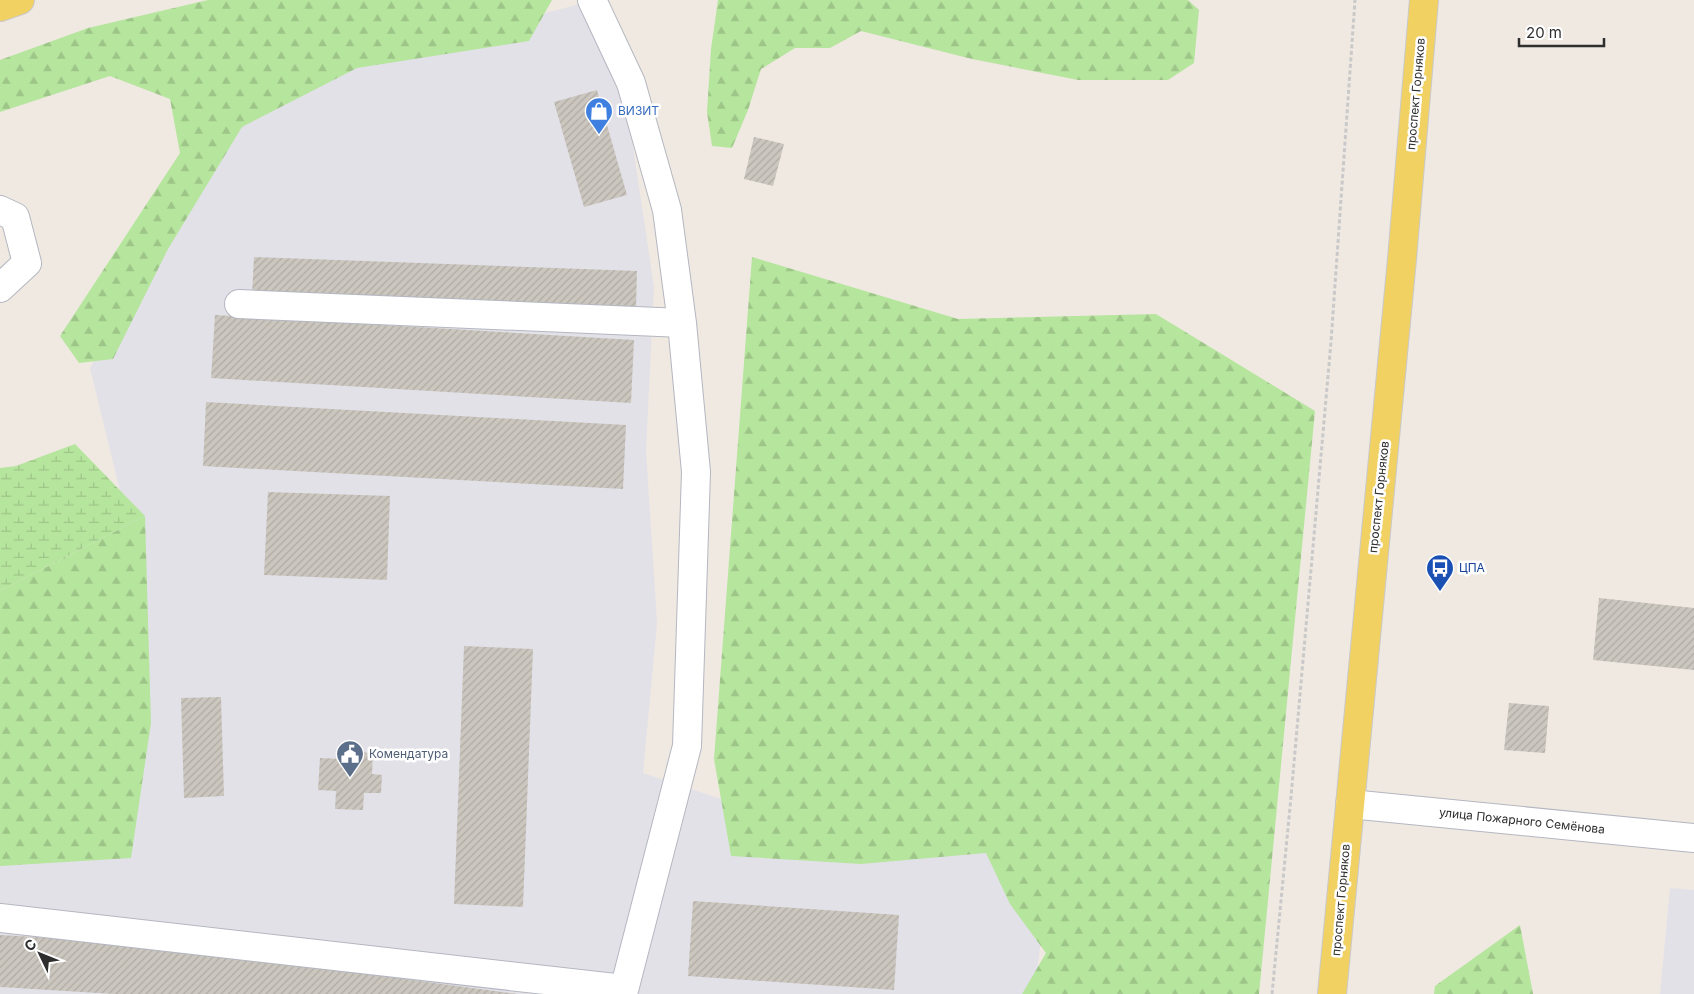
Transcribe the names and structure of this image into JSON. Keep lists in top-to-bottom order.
{
  "streets": {
    "main road": ["проспект Горняков"],
    "street": ["улица Пожарного Семёнова"]
  },
  "crossings": [
    ["проспект Горняков", "улица Пожарного Семёнова"]
  ],
  "places": {
    "shop": ["ВИЗИТ"],
    "bus stop": ["ЦПА"],
    "public building": ["Комендатура"]
  },
  "scale_bar": "20 m",
  "north": "top left"
}
